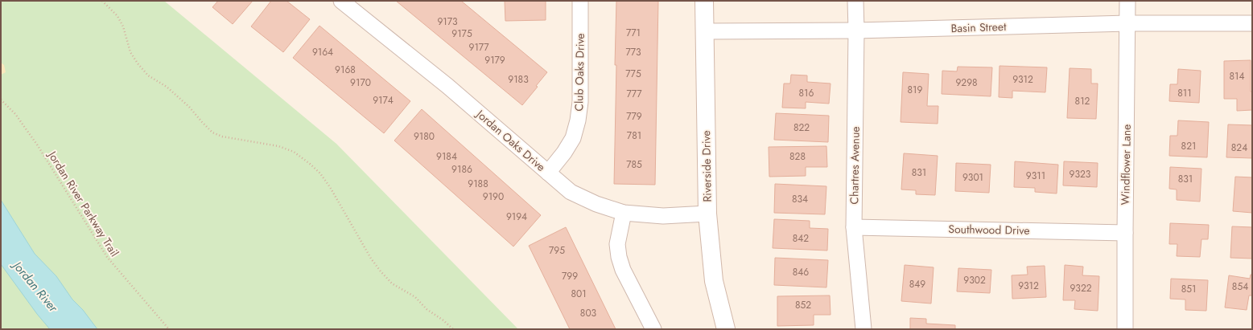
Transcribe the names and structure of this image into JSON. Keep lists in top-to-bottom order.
{
  "streets": {
    "street": [
      "Basin Street",
      "Club Oaks Drive",
      "Jordan Oaks Drive",
      "Windflower Lane",
      "Chartres Avenue",
      "Riverside Drive",
      "Southwood Drive"
    ],
    "path": ["Jordan River Parkway Trail"]
  },
  "crossings": [
    ["Basin Street", "Windflower Lane"],
    ["Basin Street", "Chartres Avenue"],
    ["Basin Street", "Riverside Drive"],
    ["Club Oaks Drive", "Jordan Oaks Drive"],
    ["Jordan Oaks Drive", "Riverside Drive"],
    ["Windflower Lane", "Southwood Drive"],
    ["Chartres Avenue", "Southwood Drive"]
  ],
  "water": ["Jordan River"],
  "house_numbers": [
    "9173",
    "771",
    "9175",
    "9177",
    "9164",
    "773",
    "9179",
    "9168",
    "775",
    "814",
    "9183",
    "9312",
    "9170",
    "9298",
    "819",
    "816",
    "811",
    "777",
    "9174",
    "812",
    "779",
    "822",
    "781",
    "9180",
    "821",
    "824",
    "9184",
    "828",
    "785",
    "9186",
    "831",
    "9323",
    "9311",
    "9301",
    "831",
    "9188",
    "9190",
    "834",
    "9194",
    "842",
    "795",
    "846",
    "799",
    "9302",
    "849",
    "9312",
    "854",
    "9322",
    "851",
    "801",
    "852",
    "803"
  ]
}
